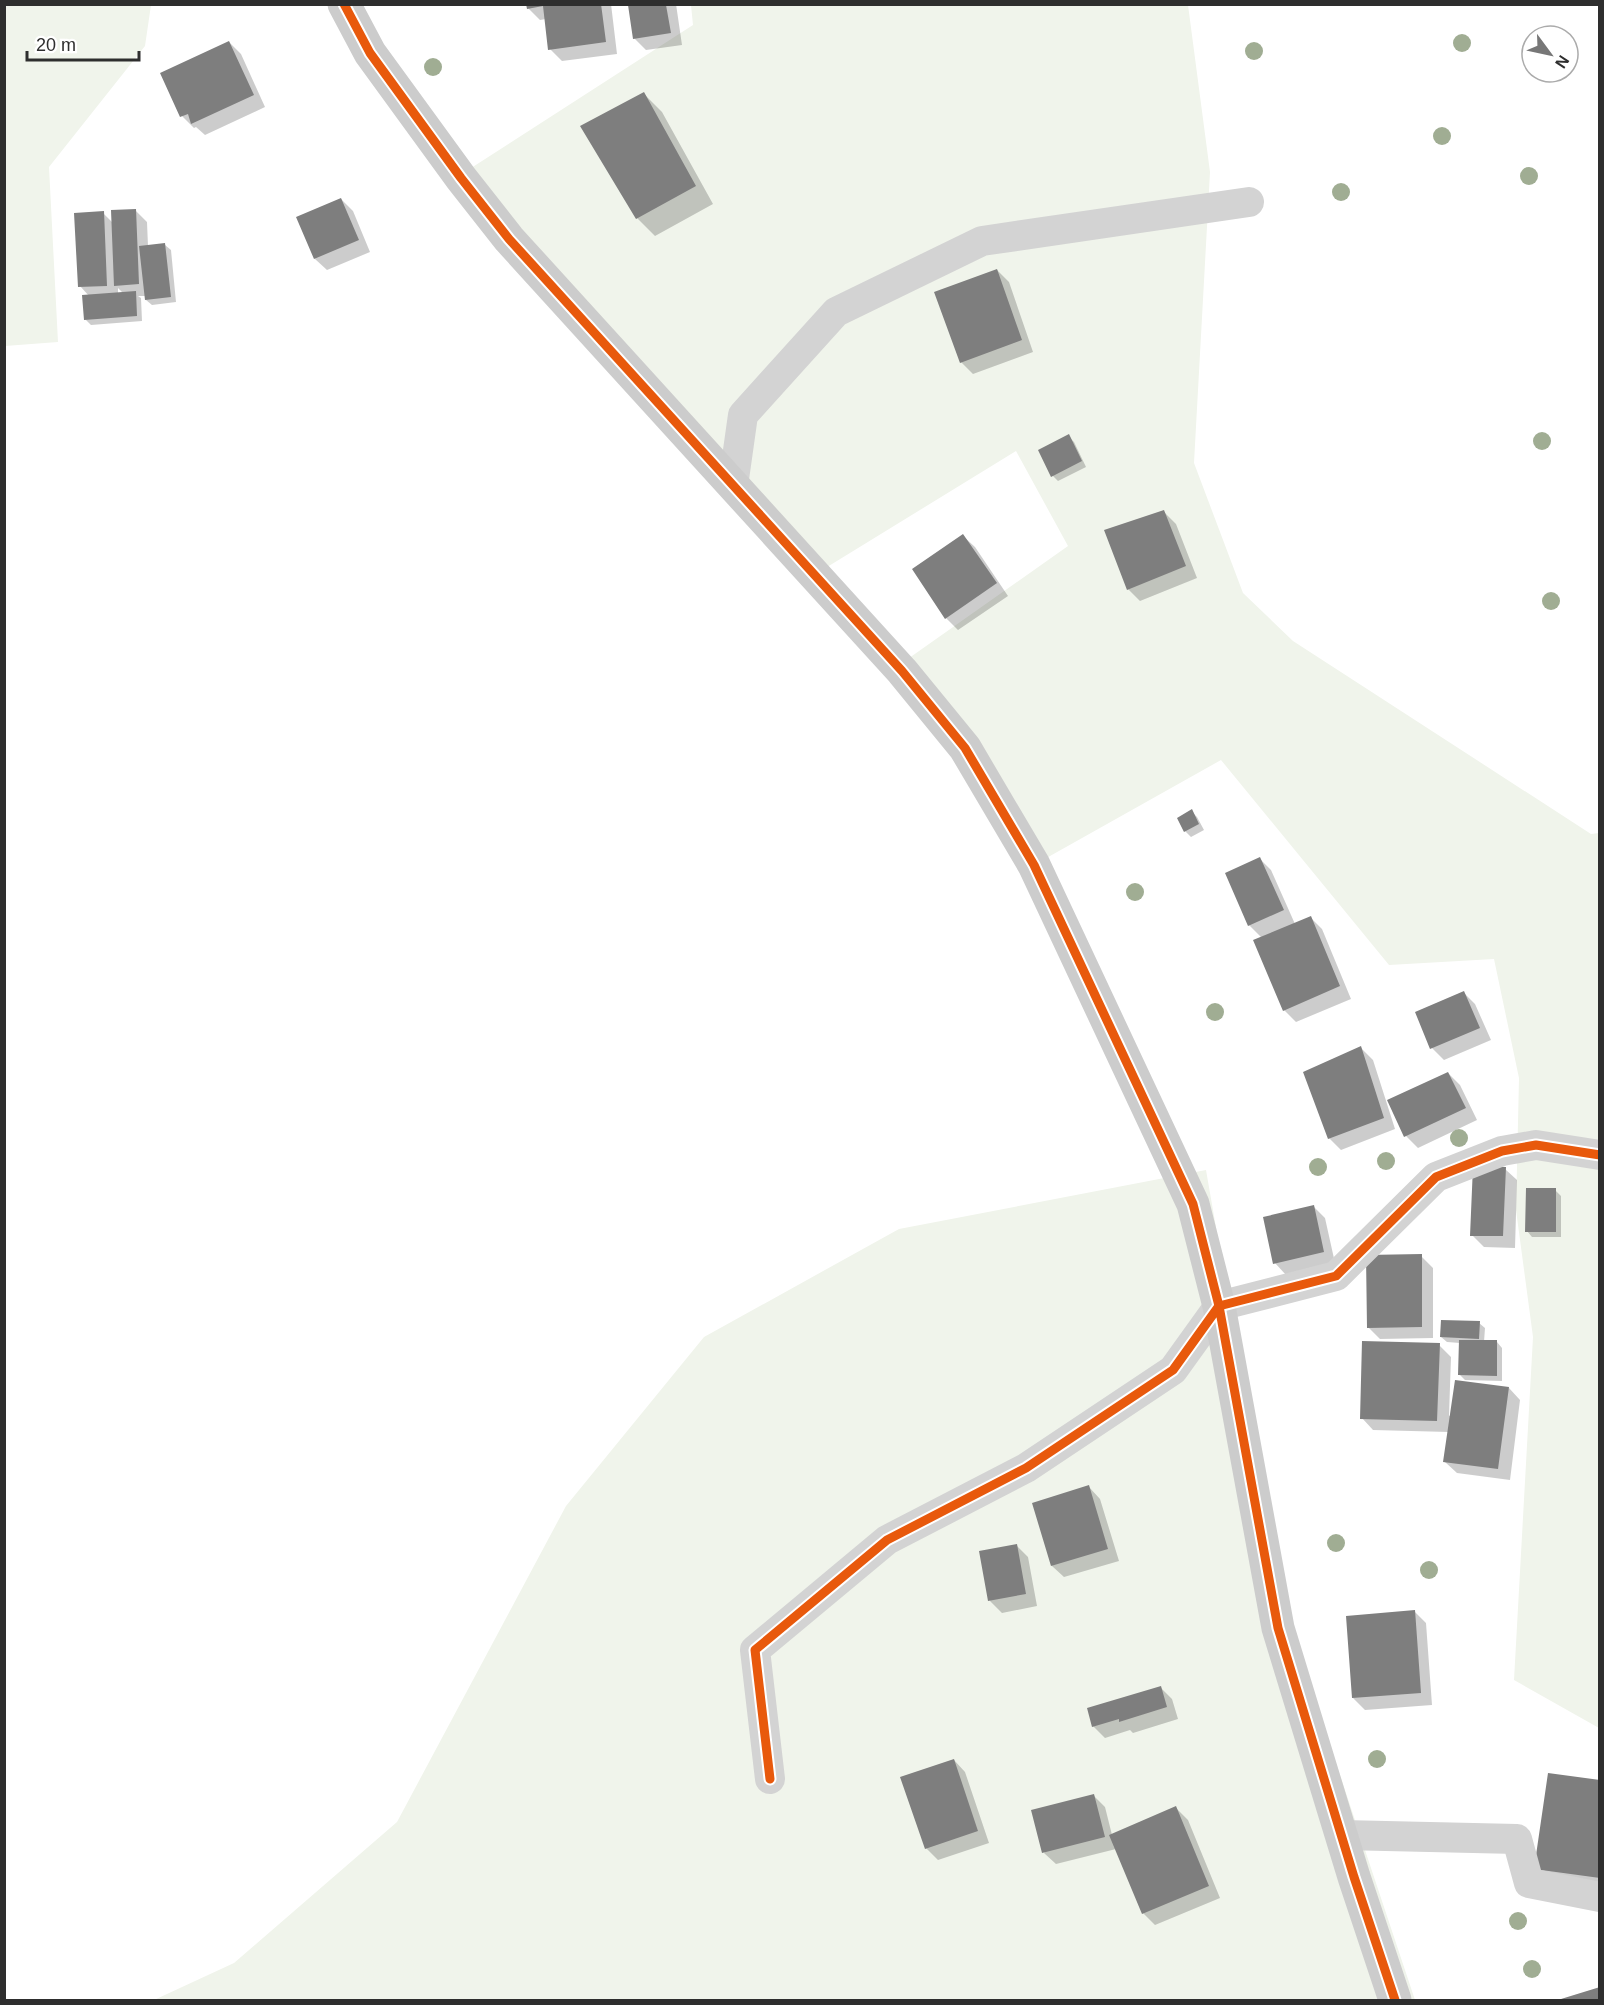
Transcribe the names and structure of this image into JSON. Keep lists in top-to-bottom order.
{
  "scale_bar": "20 m",
  "north": "bottom right"
}
